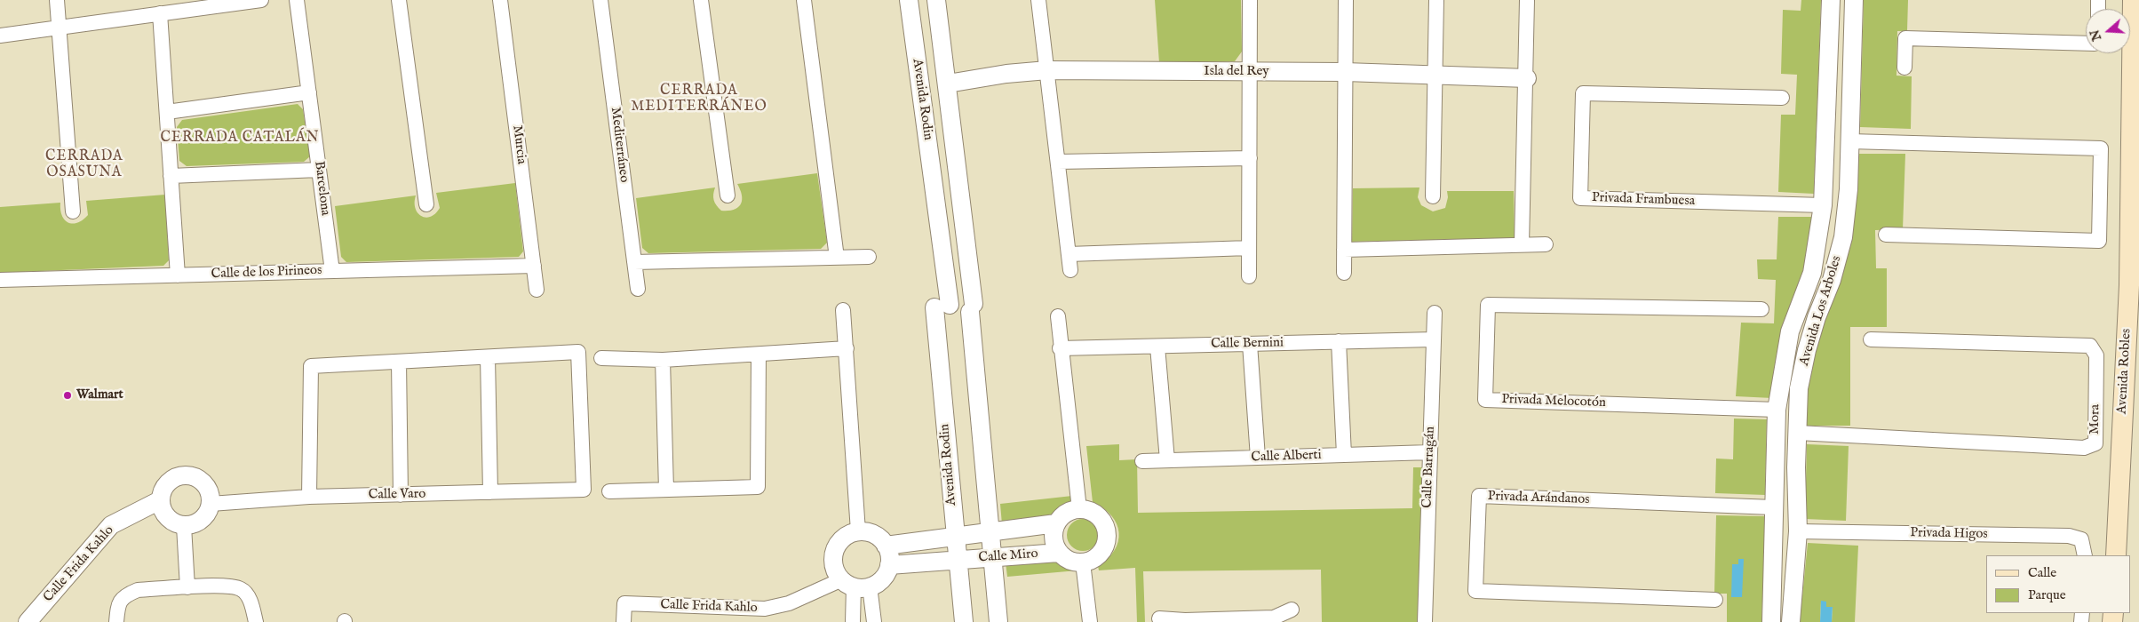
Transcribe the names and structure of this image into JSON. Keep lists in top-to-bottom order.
{
  "streets": {
    "main road": ["Avenida Robles"],
    "street": [
      "Isla del Rey",
      "Avenida Rodin",
      "Murcia",
      "Mediterráneo",
      "Barcelona",
      "Privada Frambuesa",
      "Calle de los Pirineos",
      "Avenida Los Arboles",
      "Calle Bernini",
      "Privada Melocotón",
      "Mora",
      "Calle Alberti",
      "Calle Barragán",
      "Calle Varo",
      "Privada Arándanos",
      "Privada Higos",
      "Calle Miro",
      "Calle Frida Kahlo"
    ]
  },
  "crossings": [
    ["Isla del Rey", "Avenida Rodin"],
    ["Avenida Rodin", "Calle Miro"],
    ["Murcia", "Calle de los Pirineos"],
    ["Barcelona", "Calle de los Pirineos"],
    ["Privada Frambuesa", "Avenida Los Arboles"],
    ["Avenida Los Arboles", "Privada Melocotón"],
    ["Avenida Los Arboles", "Mora"],
    ["Avenida Los Arboles", "Privada Arándanos"],
    ["Avenida Los Arboles", "Privada Higos"],
    ["Calle Bernini", "Calle Barragán"],
    ["Calle Alberti", "Calle Barragán"],
    ["Calle Varo", "Calle Frida Kahlo"]
  ],
  "districts": ["CERRADA MEDITERRÁNEO", "CERRADA CATALÁN", "CERRADA OSASUNA"],
  "places": ["Walmart"],
  "legend": ["Calle", "Parque"],
  "north": "left"
}
